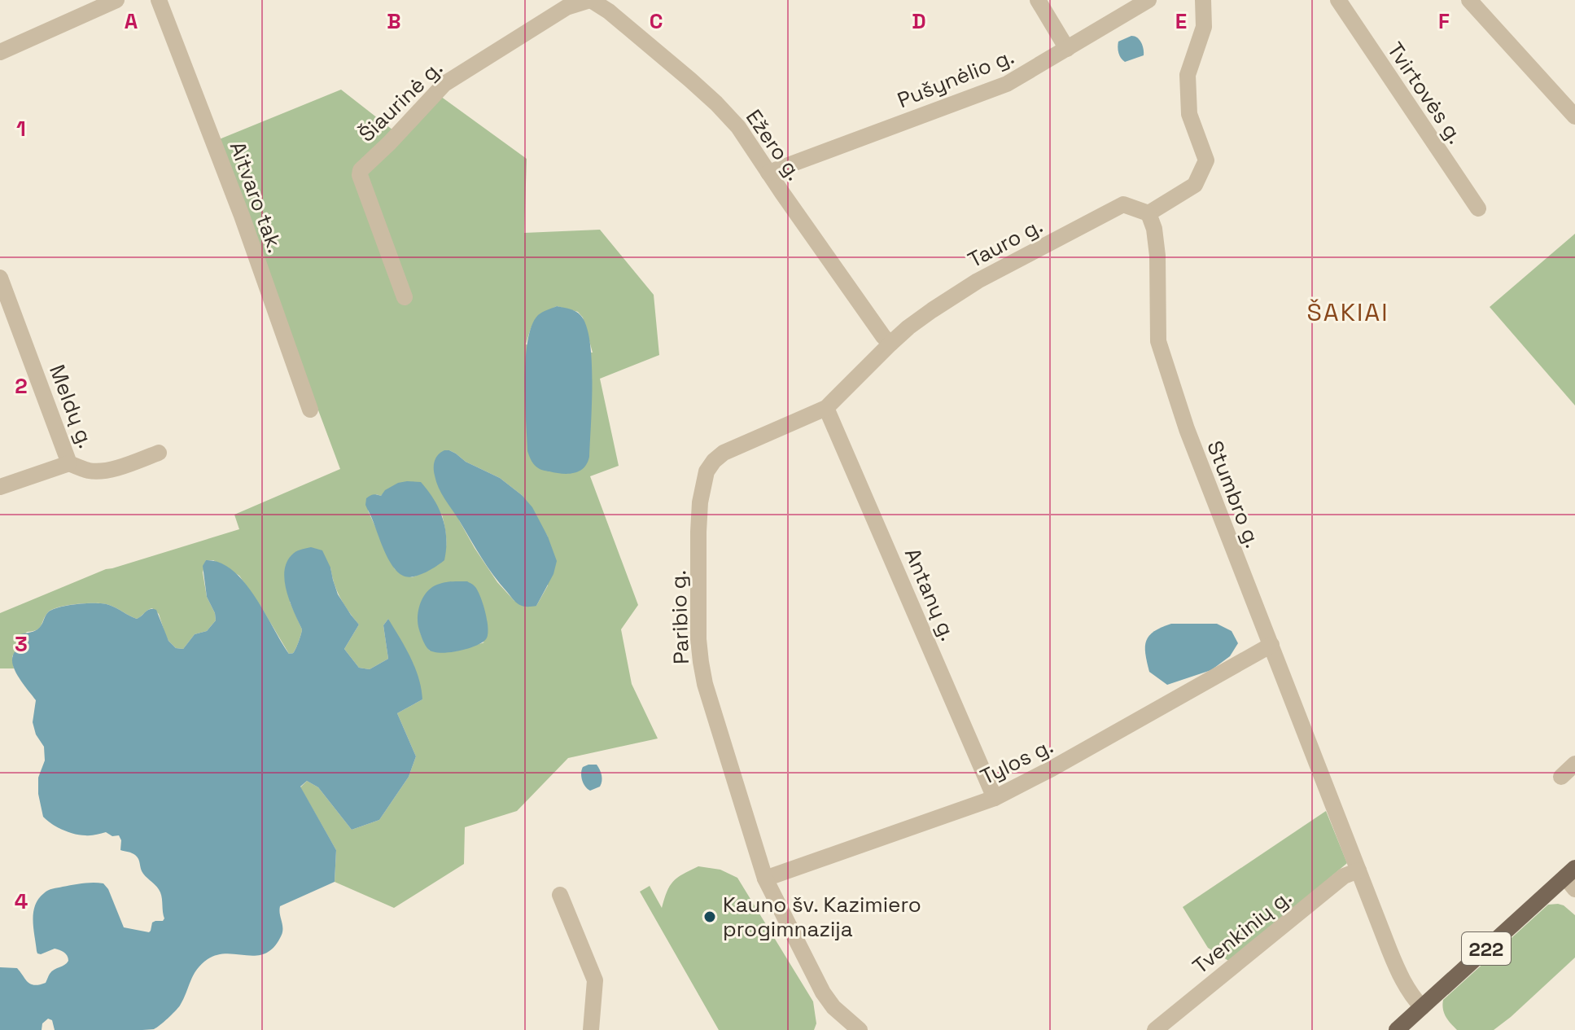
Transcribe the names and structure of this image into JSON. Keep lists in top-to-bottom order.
{
  "streets": {
    "main road": ["222"],
    "street": [
      "Pušynėlio g.",
      "Tvirtovės g.",
      "Šiaurinė g.",
      "Ežero g.",
      "Aitvaro tak.",
      "Tauro g.",
      "Meldų g.",
      "Stumbro g.",
      "Antanų g.",
      "Paribio g.",
      "Tylos g.",
      "Tvenkinių g."
    ]
  },
  "crossings": [
    ["Pušynėlio g.", "Ežero g."],
    ["Šiaurinė g.", "Ežero g."],
    ["Ežero g.", "Tauro g."],
    ["Ežero g.", "Paribio g."],
    ["Tauro g.", "Stumbro g."],
    ["Tauro g.", "Paribio g."],
    ["Stumbro g.", "Tylos g."],
    ["Stumbro g.", "Tvenkinių g."],
    ["Stumbro g.", "222"],
    ["Antanų g.", "Paribio g."],
    ["Antanų g.", "Tylos g."],
    ["Paribio g.", "Tylos g."]
  ],
  "districts": ["ŠAKIAI"],
  "places": ["Kauno šv. Kazimiero progimnazija"],
  "grid": {
    "columns": [
      "A",
      "B",
      "C",
      "D",
      "E",
      "F"
    ],
    "rows": [
      "1",
      "2",
      "3",
      "4"
    ]
  }
}
